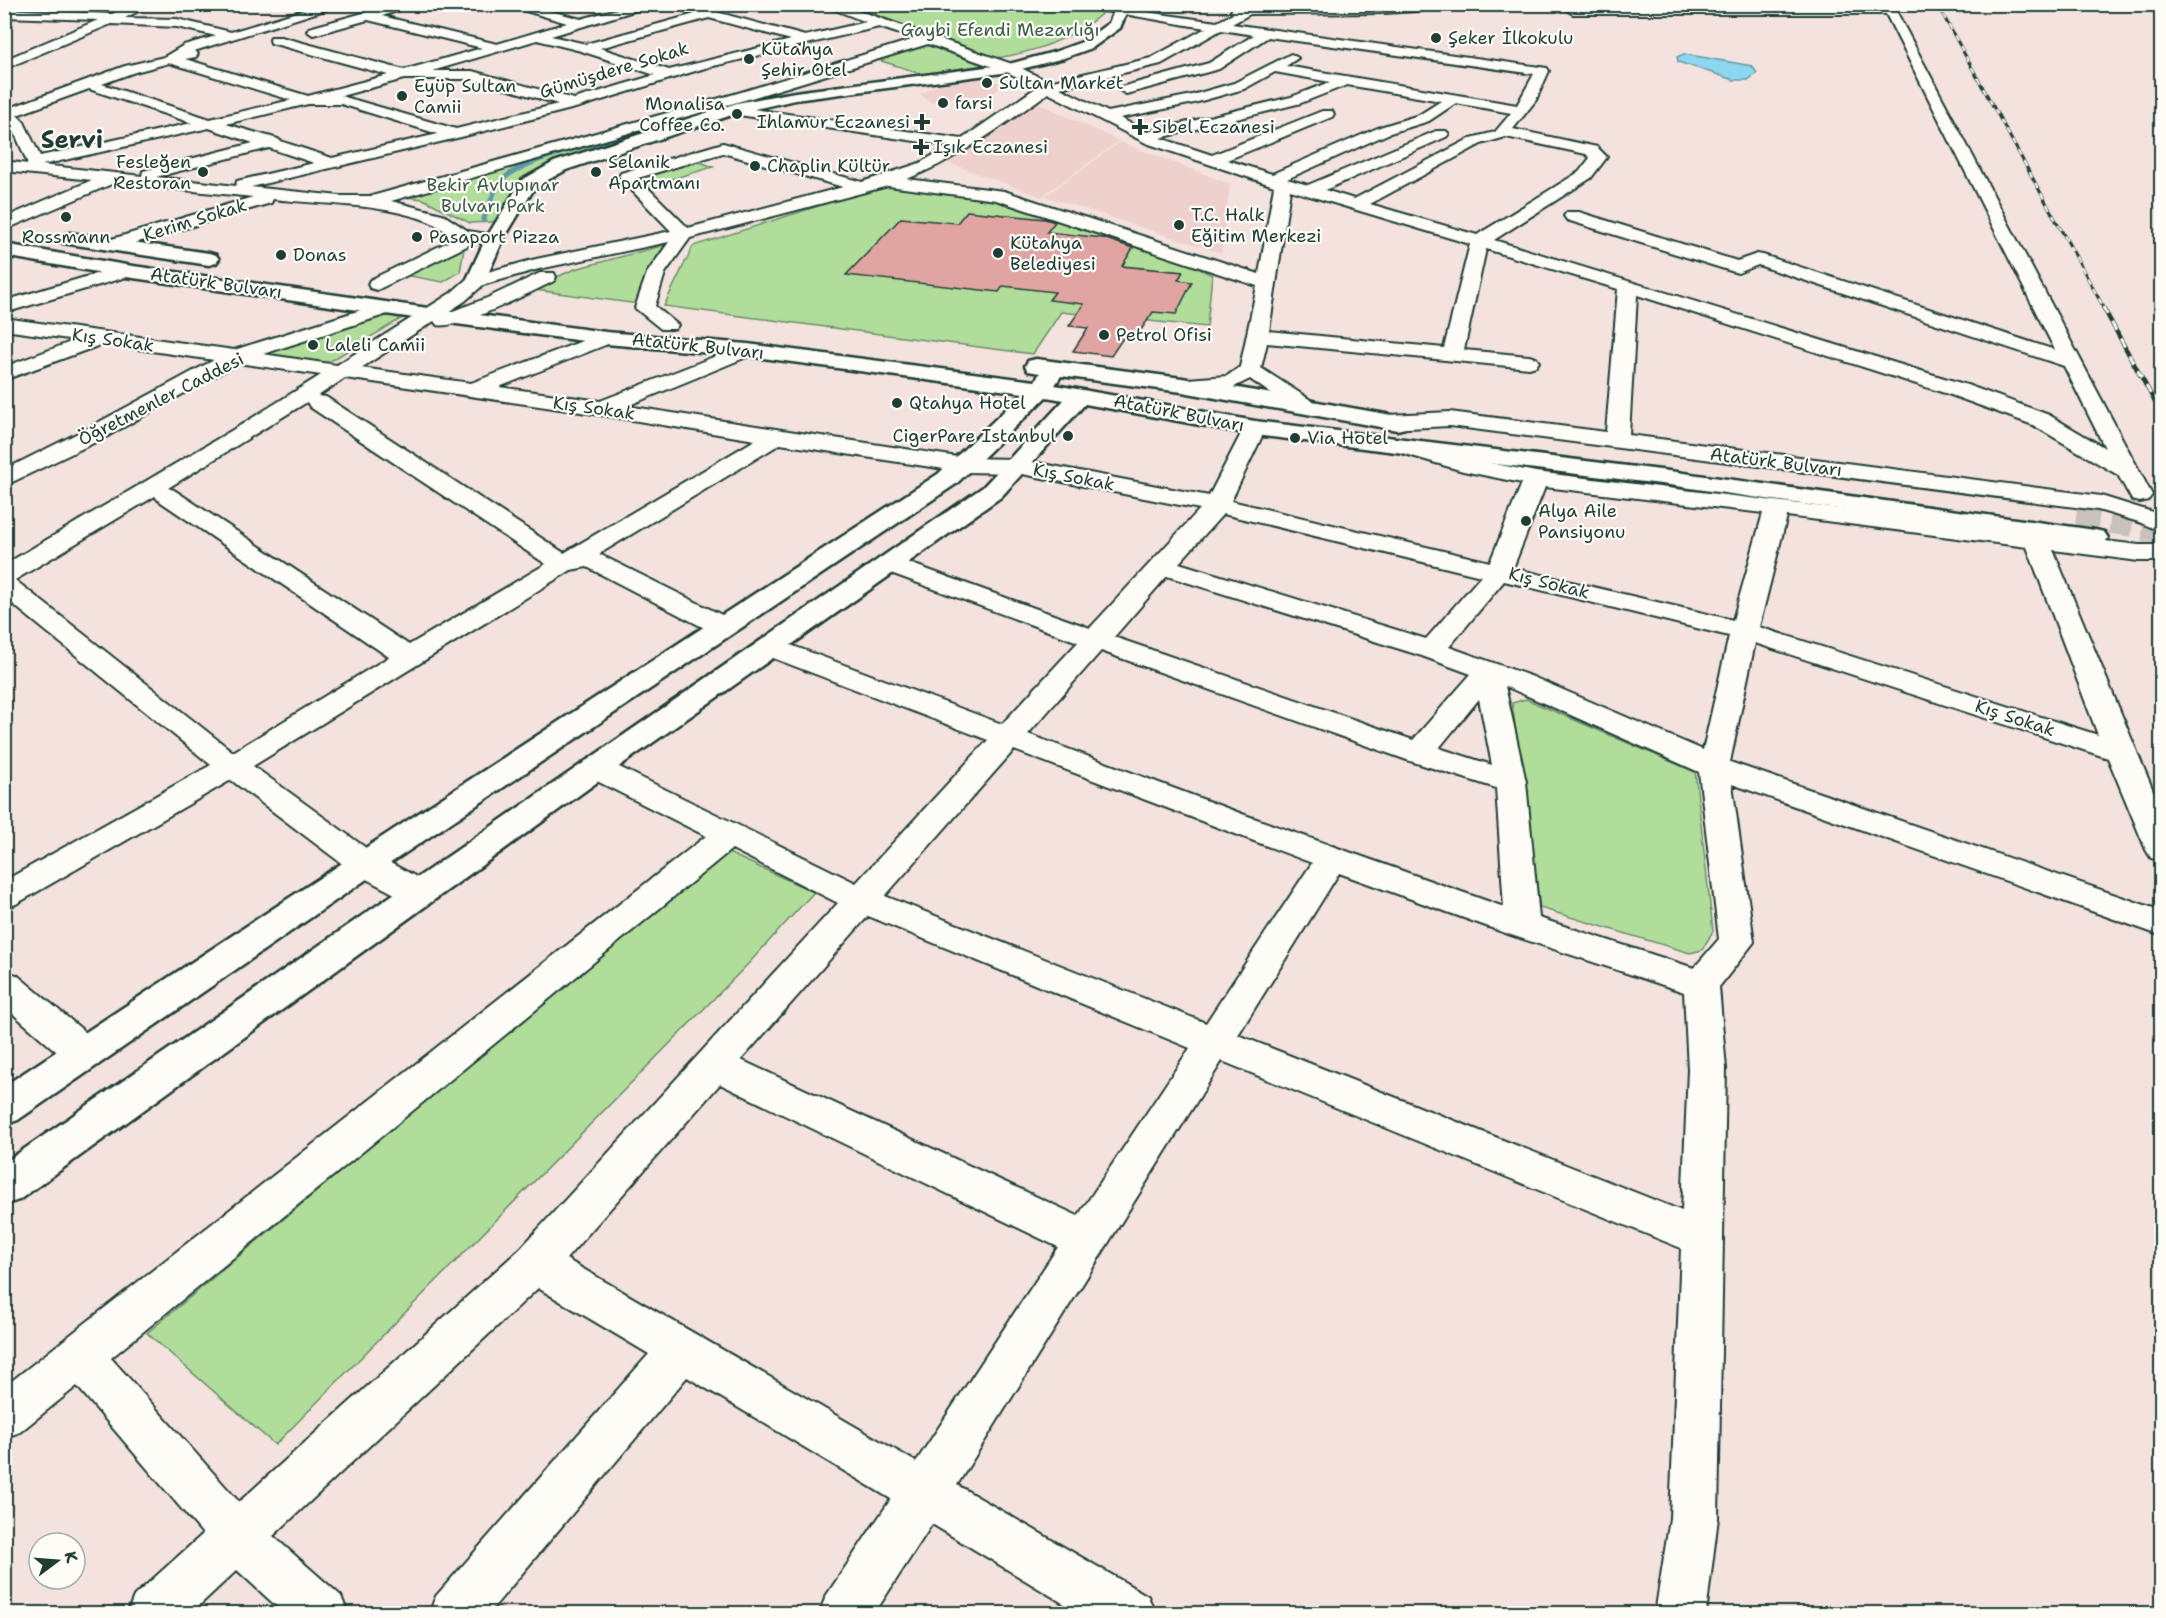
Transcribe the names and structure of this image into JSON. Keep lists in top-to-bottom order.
{
  "streets": {
    "main road": ["Atatürk Bulvarı"],
    "street": [
      "Gümüşdere Sokak",
      "Kerim Sokak",
      "Kış Sokak",
      "Öğretmenler Caddesi"
    ]
  },
  "crossings": [
    ["Kerim Sokak", "Atatürk Bulvarı"],
    ["Atatürk Bulvarı", "Öğretmenler Caddesi"],
    ["Kış Sokak", "Öğretmenler Caddesi"]
  ],
  "districts": ["Servi"],
  "parks": ["Gaybi Efendi Mezarlığı", "Bekir Avlupınar Bulvarı Park"],
  "places": {
    "other": [
      "Şeker İlkokulu",
      "Kütahya Şehir Otel",
      "Sultan Market",
      "Eyüp Sultan Camii",
      "farsi",
      "Monalisa Coffee Co.",
      "Chaplin Kültür",
      "Fesleğen Restoran",
      "Selanik Apartmanı",
      "Rossmann",
      "T.C. Halk Eğitim Merkezi",
      "Pasaport Pizza",
      "Kütahya Belediyesi",
      "Donas",
      "Petrol Ofisi",
      "Laleli Camii",
      "Qtahya Hotel",
      "CigerPare Istanbul",
      "Via Hotel",
      "Alya Aile Pansiyonu"
    ],
    "health": ["Ihlamur Eczanesi", "Sibel Eczanesi", "Işık Eczanesi"]
  },
  "north": "right"
}
